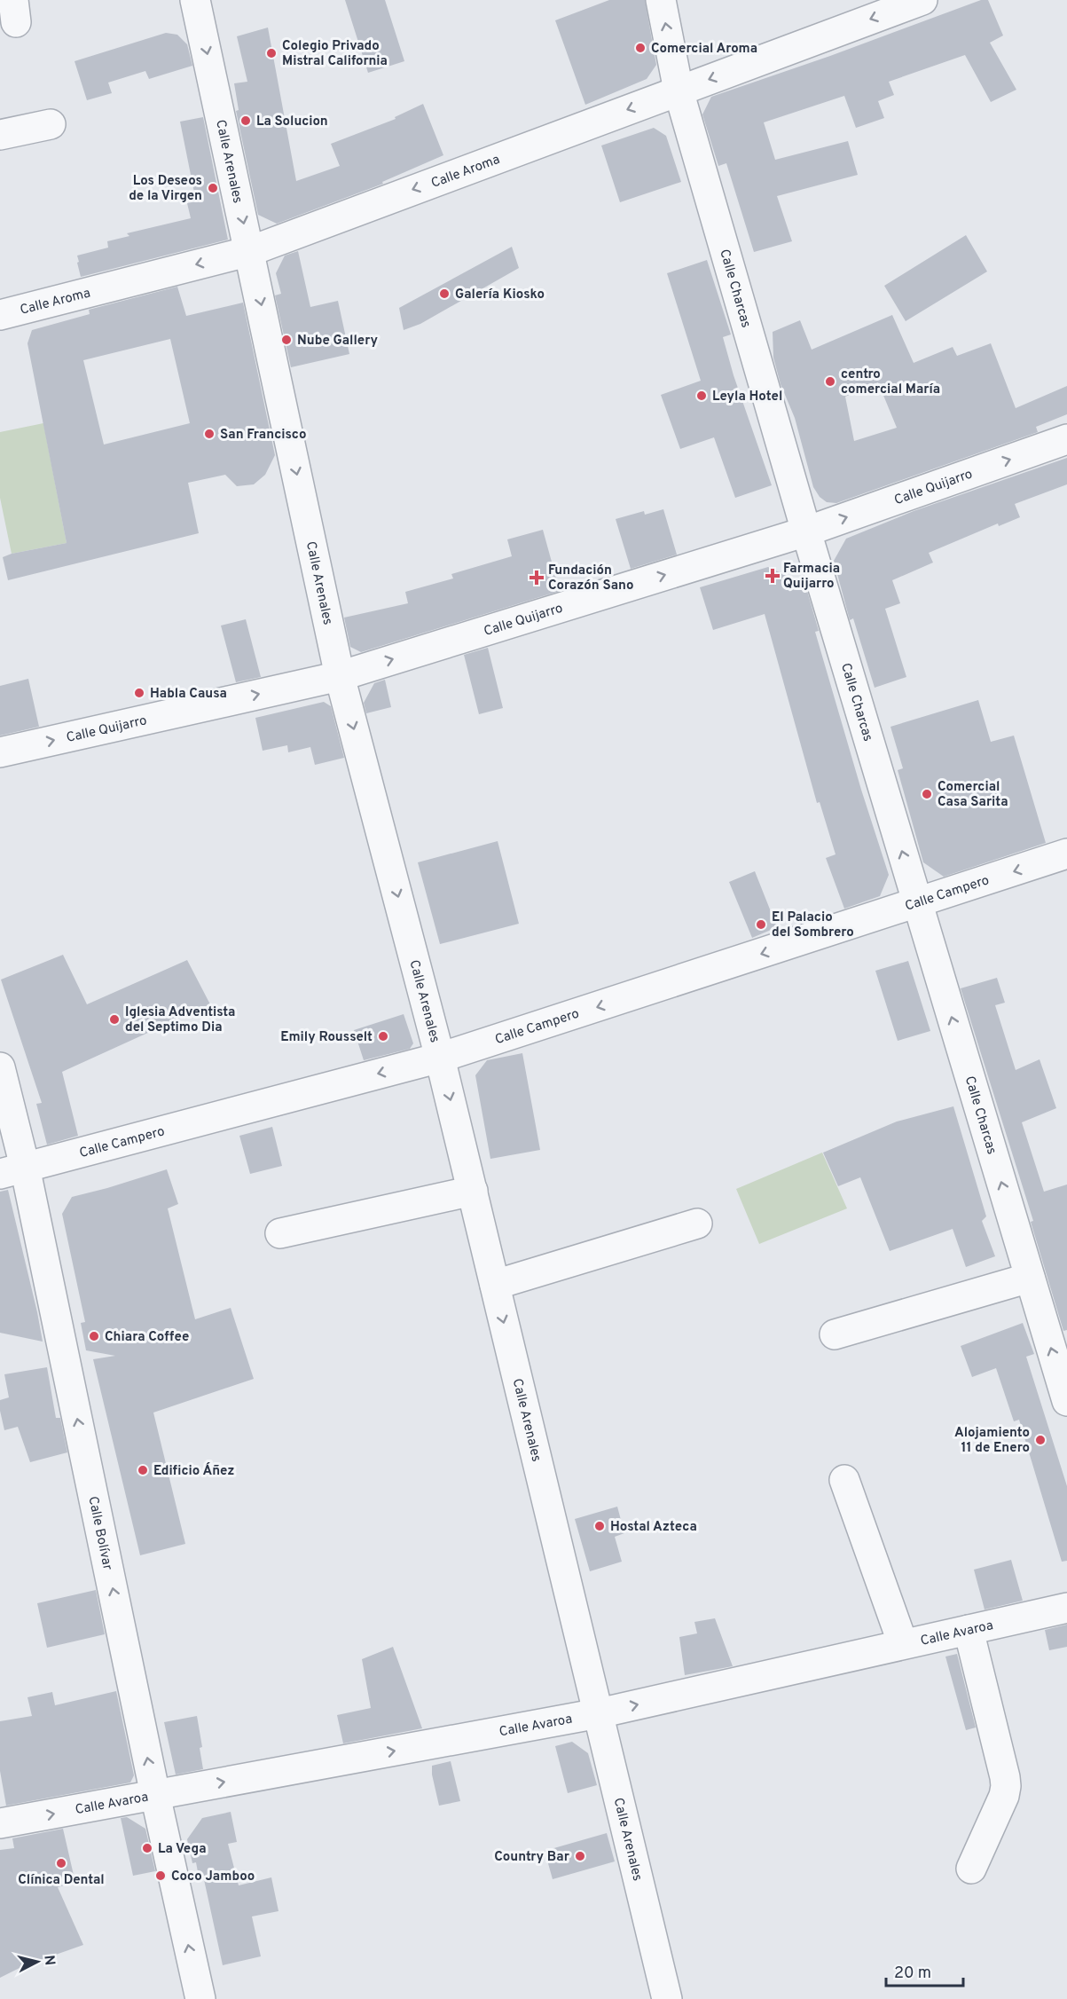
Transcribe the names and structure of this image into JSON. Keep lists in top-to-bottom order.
{
  "streets": {
    "street": [
      "Calle Arenales",
      "Calle Aroma",
      "Calle Charcas",
      "Calle Quijarro",
      "Calle Campero",
      "Calle Bolívar",
      "Calle Avaroa"
    ]
  },
  "crossings": [
    ["Calle Arenales", "Calle Aroma"],
    ["Calle Arenales", "Calle Quijarro"],
    ["Calle Arenales", "Calle Campero"],
    ["Calle Arenales", "Calle Avaroa"],
    ["Calle Aroma", "Calle Charcas"],
    ["Calle Charcas", "Calle Quijarro"],
    ["Calle Charcas", "Calle Campero"],
    ["Calle Campero", "Calle Bolívar"],
    ["Calle Bolívar", "Calle Avaroa"]
  ],
  "one_way": [
    "Calle Arenales",
    "Calle Aroma",
    "Calle Charcas",
    "Calle Quijarro",
    "Calle Bolívar",
    "Calle Avaroa"
  ],
  "places": {
    "other": [
      "Comercial Aroma",
      "Colegio Privado Mistral California",
      "La Solucion",
      "Los Deseos de la Virgen",
      "Galería Kiosko",
      "Nube Gallery",
      "centro comercial María",
      "Leyla Hotel",
      "San Francisco",
      "Habla Causa",
      "Comercial Casa Sarita",
      "El Palacio del Sombrero",
      "Iglesia Adventista del Septimo Dia",
      "Emily Rousselt",
      "Chiara Coffee",
      "Alojamiento 11 de Enero",
      "Edificio Áñez",
      "Hostal Azteca",
      "La Vega",
      "Country Bar",
      "Clínica Dental",
      "Coco Jamboo"
    ],
    "health": ["Farmacia Quijarro", "Fundación Corazón Sano"]
  },
  "scale_bar": "20 m",
  "north": "right"
}
